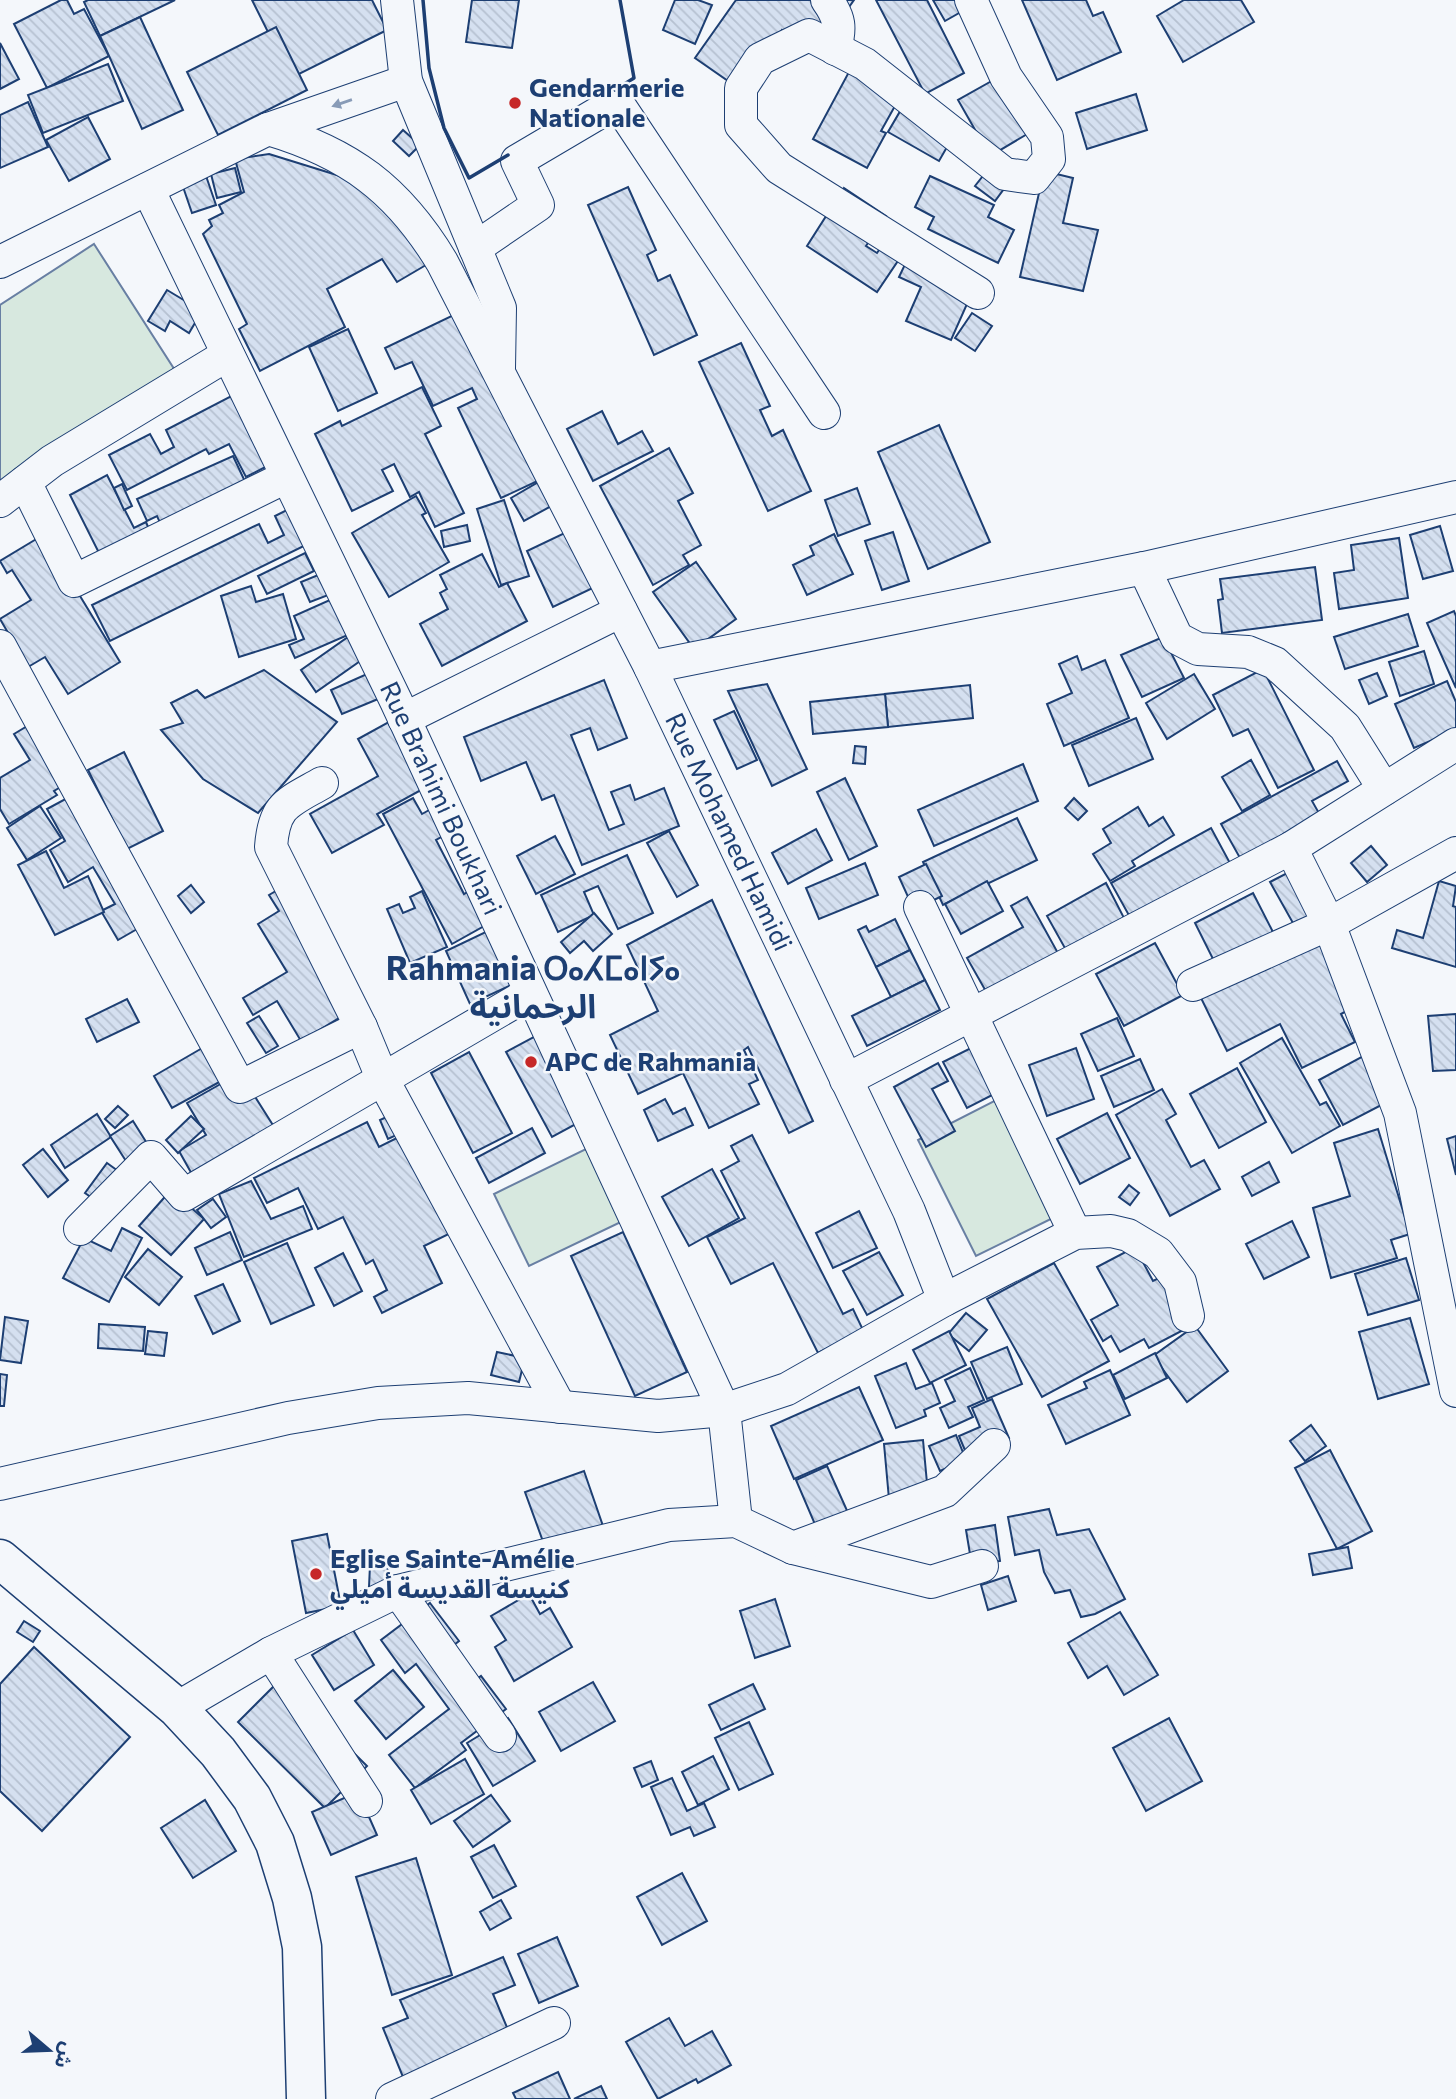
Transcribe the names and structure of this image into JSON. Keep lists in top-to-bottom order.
{
  "streets": {
    "street": ["Rue Brahimi Boukhari", "Rue Mohamed Hamidi"]
  },
  "districts": ["Rahmania ⵔⴰⵃⵎⴰⵏⵢⴰ الرحمانية"],
  "places": ["Gendarmerie Nationale", "APC de Rahmania", "Eglise Sainte-Amélie كنيسة القديسة أميلي"],
  "north": "right"
}
